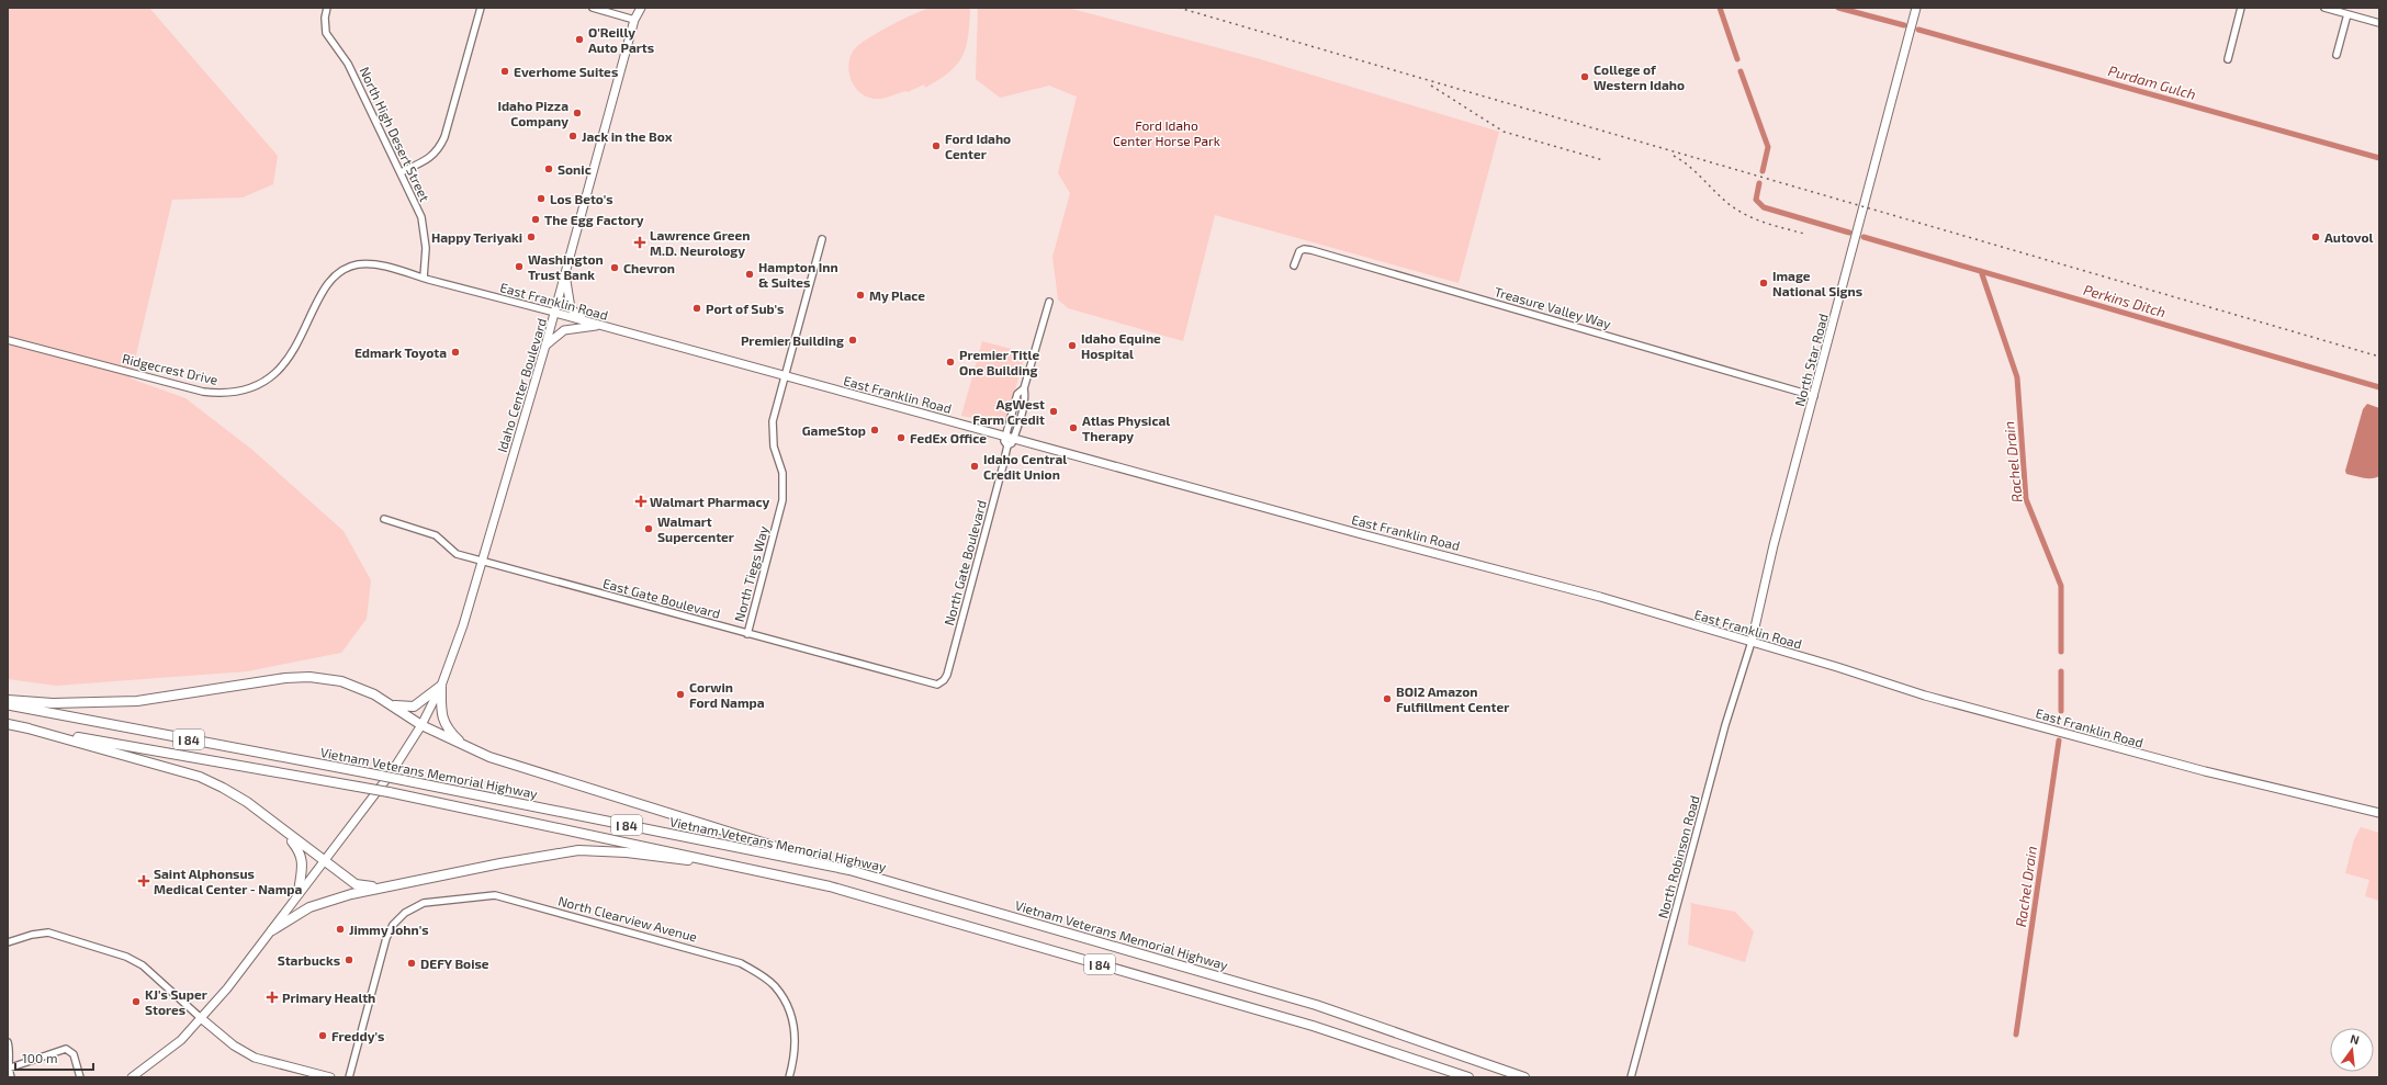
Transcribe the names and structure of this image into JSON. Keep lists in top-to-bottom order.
{
  "streets": {
    "highway": ["I 84", "Vietnam Veterans Memorial Highway"],
    "main road": ["East Franklin Road", "North Star Road", "Idaho Center Boulevard"],
    "street": [
      "North High Desert Street",
      "Treasure Valley Way",
      "Ridgecrest Drive",
      "North Gate Boulevard",
      "North Tiegs Way",
      "East Gate Boulevard",
      "North Robinson Road",
      "North Clearview Avenue"
    ]
  },
  "crossings": [
    ["North High Desert Street", "East Franklin Road"],
    ["North High Desert Street", "Ridgecrest Drive"],
    ["East Franklin Road", "North Star Road"],
    ["East Franklin Road", "Ridgecrest Drive"],
    ["East Franklin Road", "Idaho Center Boulevard"],
    ["East Franklin Road", "North Gate Boulevard"],
    ["East Franklin Road", "North Tiegs Way"],
    ["East Franklin Road", "North Robinson Road"],
    ["Treasure Valley Way", "North Star Road"],
    ["North Star Road", "North Robinson Road"],
    ["Idaho Center Boulevard", "East Gate Boulevard"],
    ["North Gate Boulevard", "East Gate Boulevard"],
    ["North Tiegs Way", "East Gate Boulevard"]
  ],
  "water": ["Purdam Gulch", "Perkins Ditch", "Rachel Drain"],
  "parks": ["Ford Idaho Center Horse Park"],
  "places": {
    "other": [
      "O'Reilly Auto Parts",
      "Everhome Suites",
      "College of Western Idaho",
      "Idaho Pizza Company",
      "Jack in the Box",
      "Ford Idaho Center",
      "Sonic",
      "Los Beto's",
      "The Egg Factory",
      "Happy Teriyaki",
      "Autovol",
      "Washington Trust Bank",
      "Chevron",
      "Hampton Inn & Suites",
      "Image National Signs",
      "My Place",
      "Port of Sub's",
      "Premier Building",
      "Idaho Equine Hospital",
      "Edmark Toyota",
      "Premier Title One Building",
      "AgWest Farm Credit",
      "Atlas Physical Therapy",
      "GameStop",
      "FedEx Office",
      "Idaho Central Credit Union",
      "Walmart Supercenter",
      "Corwin Ford Nampa",
      "BOI2 Amazon Fulfillment Center",
      "Jimmy John's",
      "Starbucks",
      "DEFY Boise",
      "KJ's Super Stores",
      "Freddy's"
    ],
    "health": [
      "Lawrence Green M.D. Neurology",
      "Walmart Pharmacy",
      "Saint Alphonsus Medical Center - Nampa",
      "Primary Health"
    ]
  },
  "scale_bar": "100 m",
  "north": "top"
}
